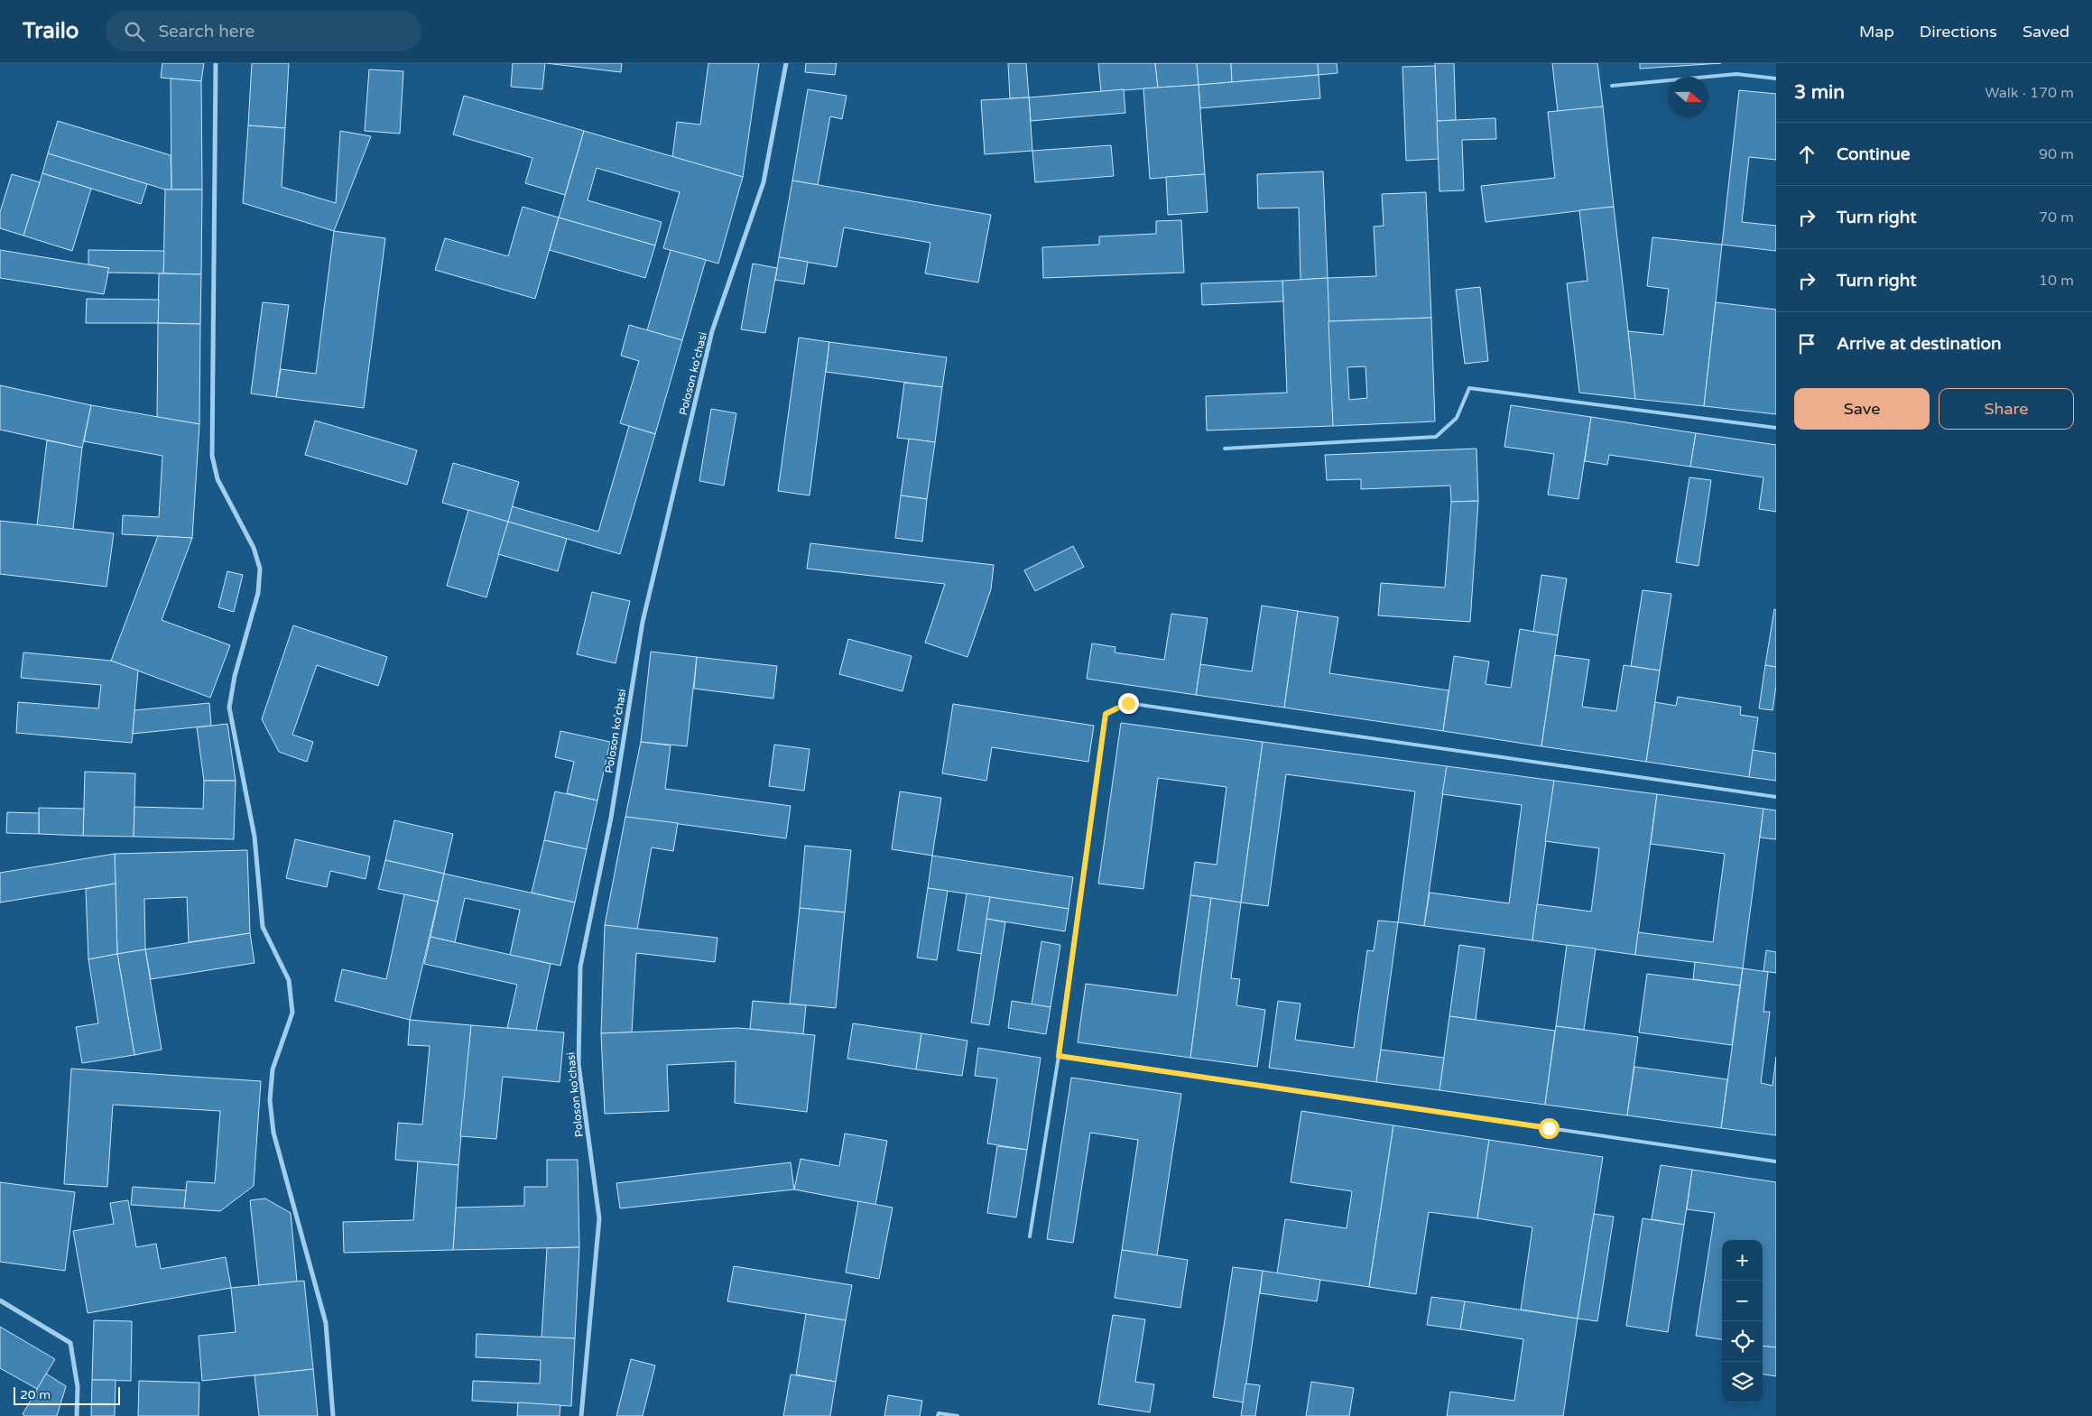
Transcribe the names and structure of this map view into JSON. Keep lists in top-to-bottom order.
{
  "streets": {
    "street": ["Poloson ko'chasi"]
  },
  "scale_bar": "20 m",
  "north": "right",
  "page": {
    "header": "Trailo",
    "search": "Search here",
    "nav": ["Map", "Directions", "Saved"],
    "heading": ["3 min", "Walk · 170 m"],
    "list": [
      ["Continue", "90 m"],
      ["Turn right", "70 m"],
      ["Turn right", "10 m"],
      "Arrive at destination"
    ],
    "buttons": ["Save", "Share"],
    "map_buttons": ["+", "−"],
    "scale": "20 m"
  }
}
